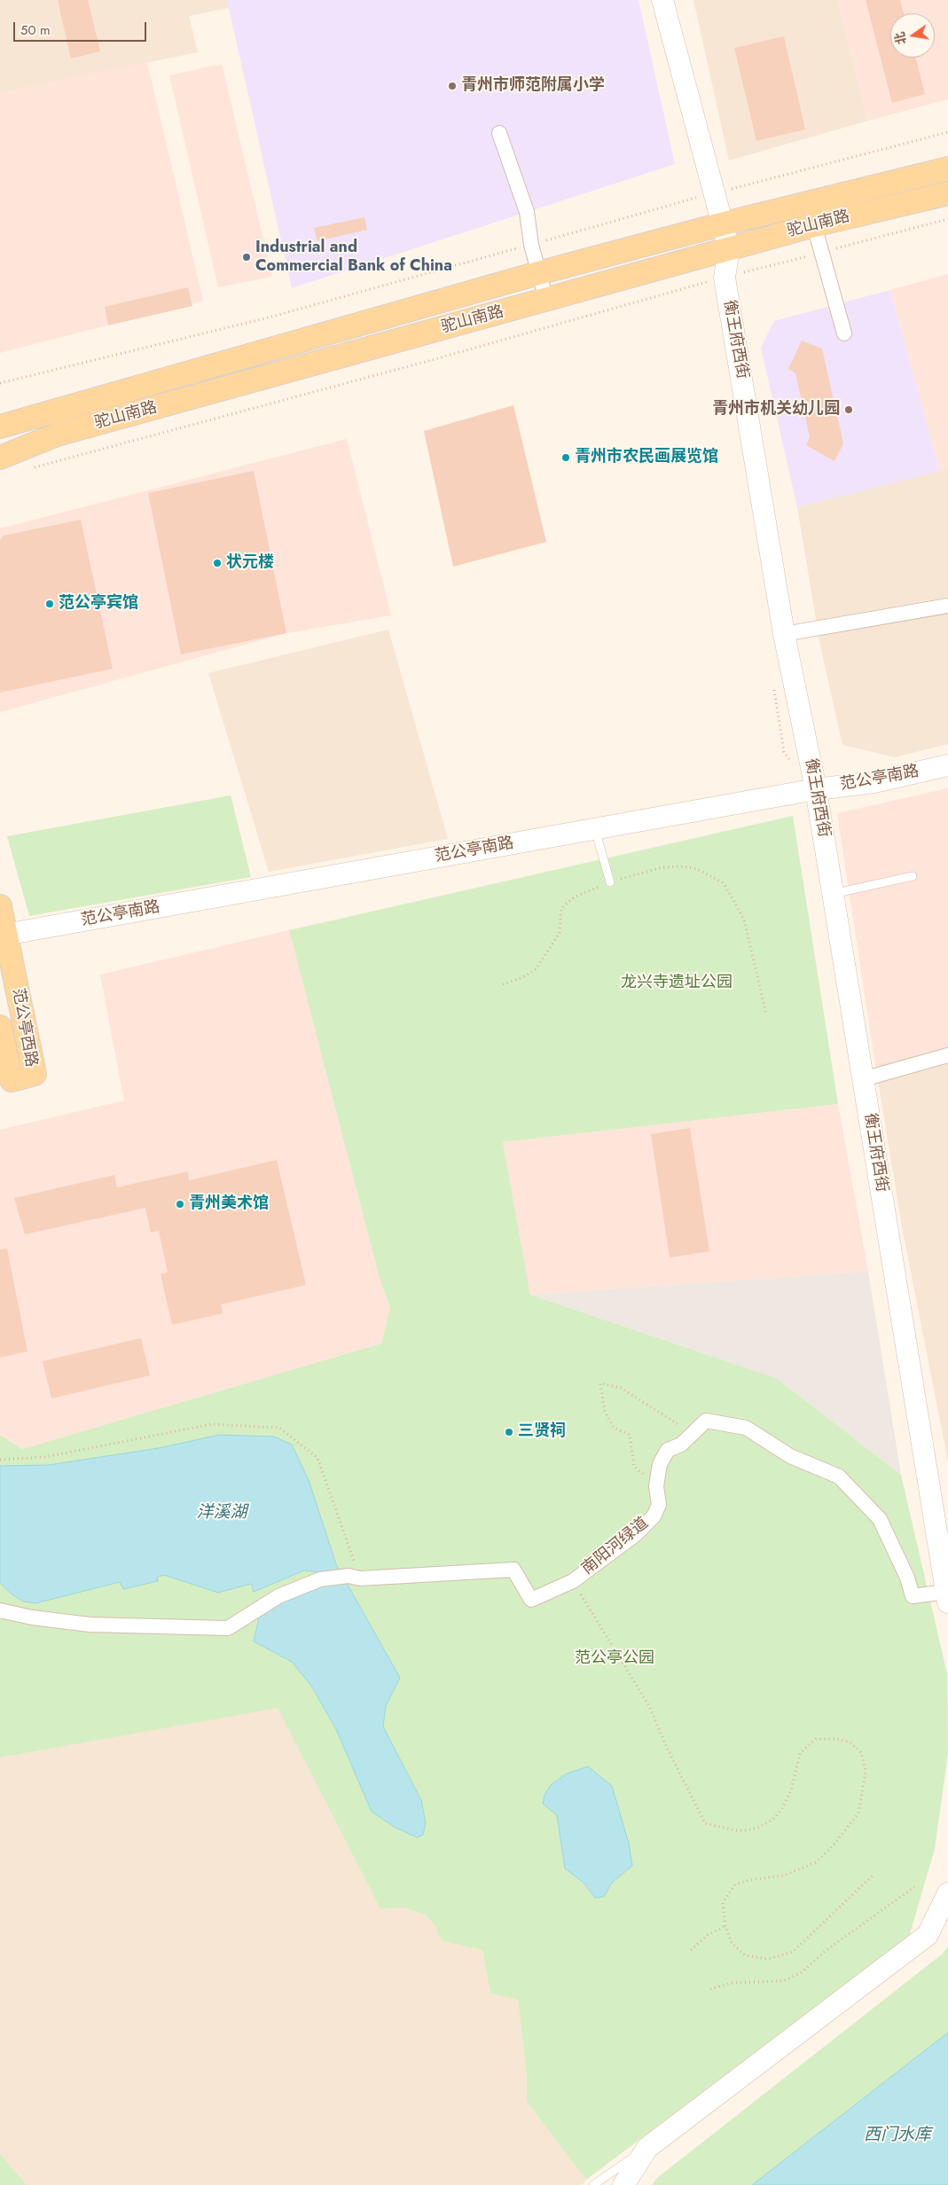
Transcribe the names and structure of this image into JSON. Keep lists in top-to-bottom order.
{
  "streets": {
    "main road": ["驼山南路", "范公亭西路"],
    "street": ["衡王府西街", "范公亭南路", "南阳河绿道"]
  },
  "crossings": [
    ["驼山南路", "衡王府西街"],
    ["衡王府西街", "范公亭南路"],
    ["范公亭南路", "范公亭西路"]
  ],
  "water": ["洋溪湖", "西门水库"],
  "parks": ["龙兴寺遗址公园", "范公亭公园"],
  "places": [
    "青州市师范附属小学",
    "Industrial and Commercial Bank of China",
    "青州市机关幼儿园",
    "青州市农民画展览馆",
    "状元楼",
    "范公亭宾馆",
    "青州美术馆",
    "三贤祠"
  ],
  "scale_bar": "50 m",
  "north": "left"
}
